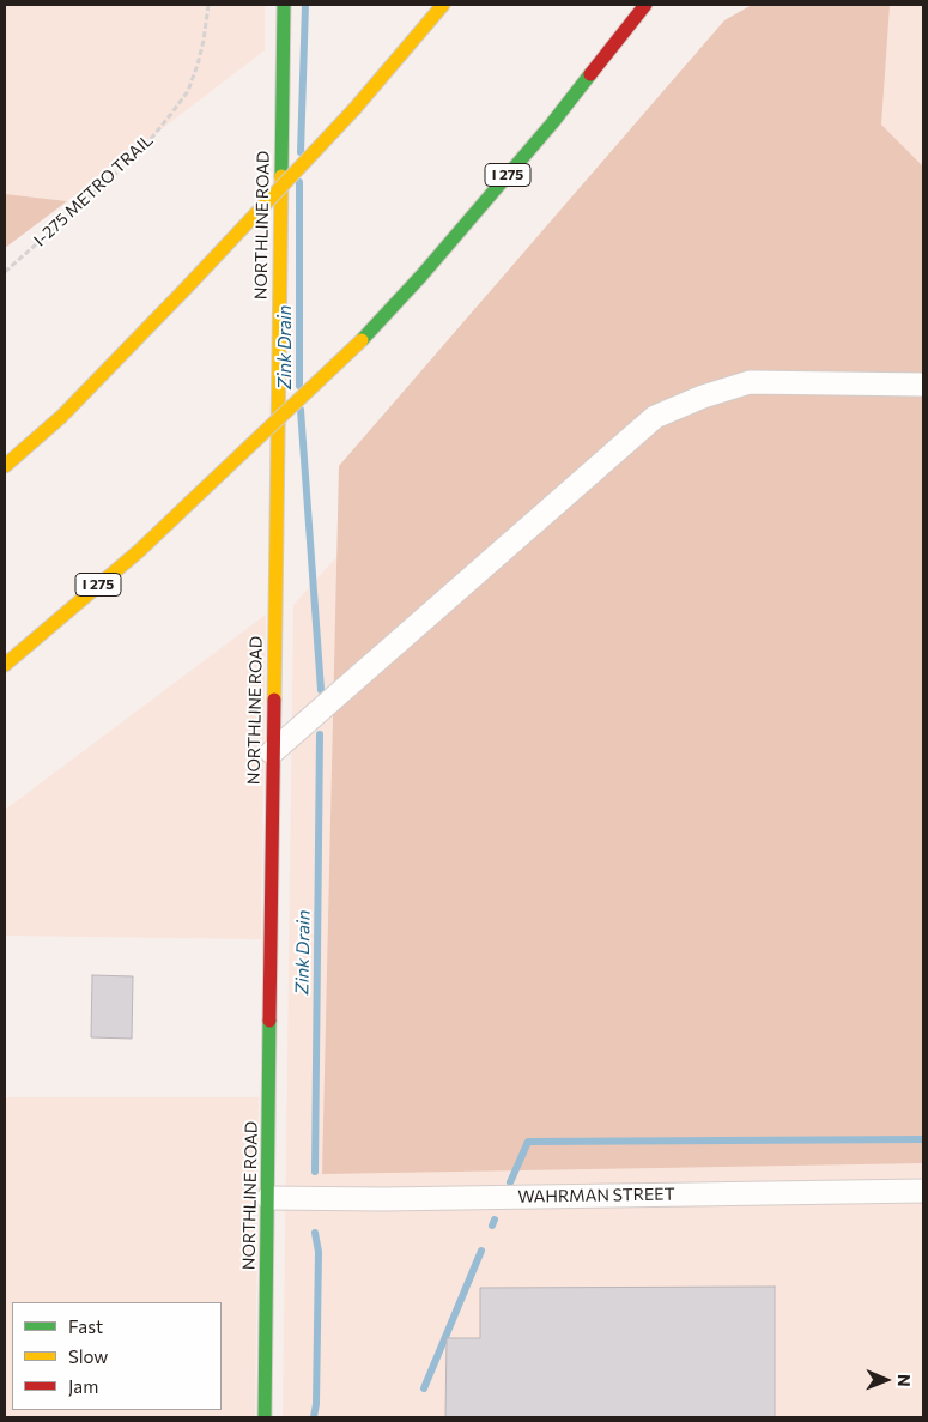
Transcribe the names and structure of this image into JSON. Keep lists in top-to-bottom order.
{
  "streets": {
    "main road": ["I 275", "NORTHLINE ROAD"],
    "street": ["WAHRMAN STREET"],
    "path": ["I-275 METRO TRAIL"]
  },
  "crossings": [
    ["NORTHLINE ROAD", "WAHRMAN STREET"]
  ],
  "water": ["Zink Drain"],
  "legend": ["Fast", "Slow", "Jam"],
  "north": "right"
}
